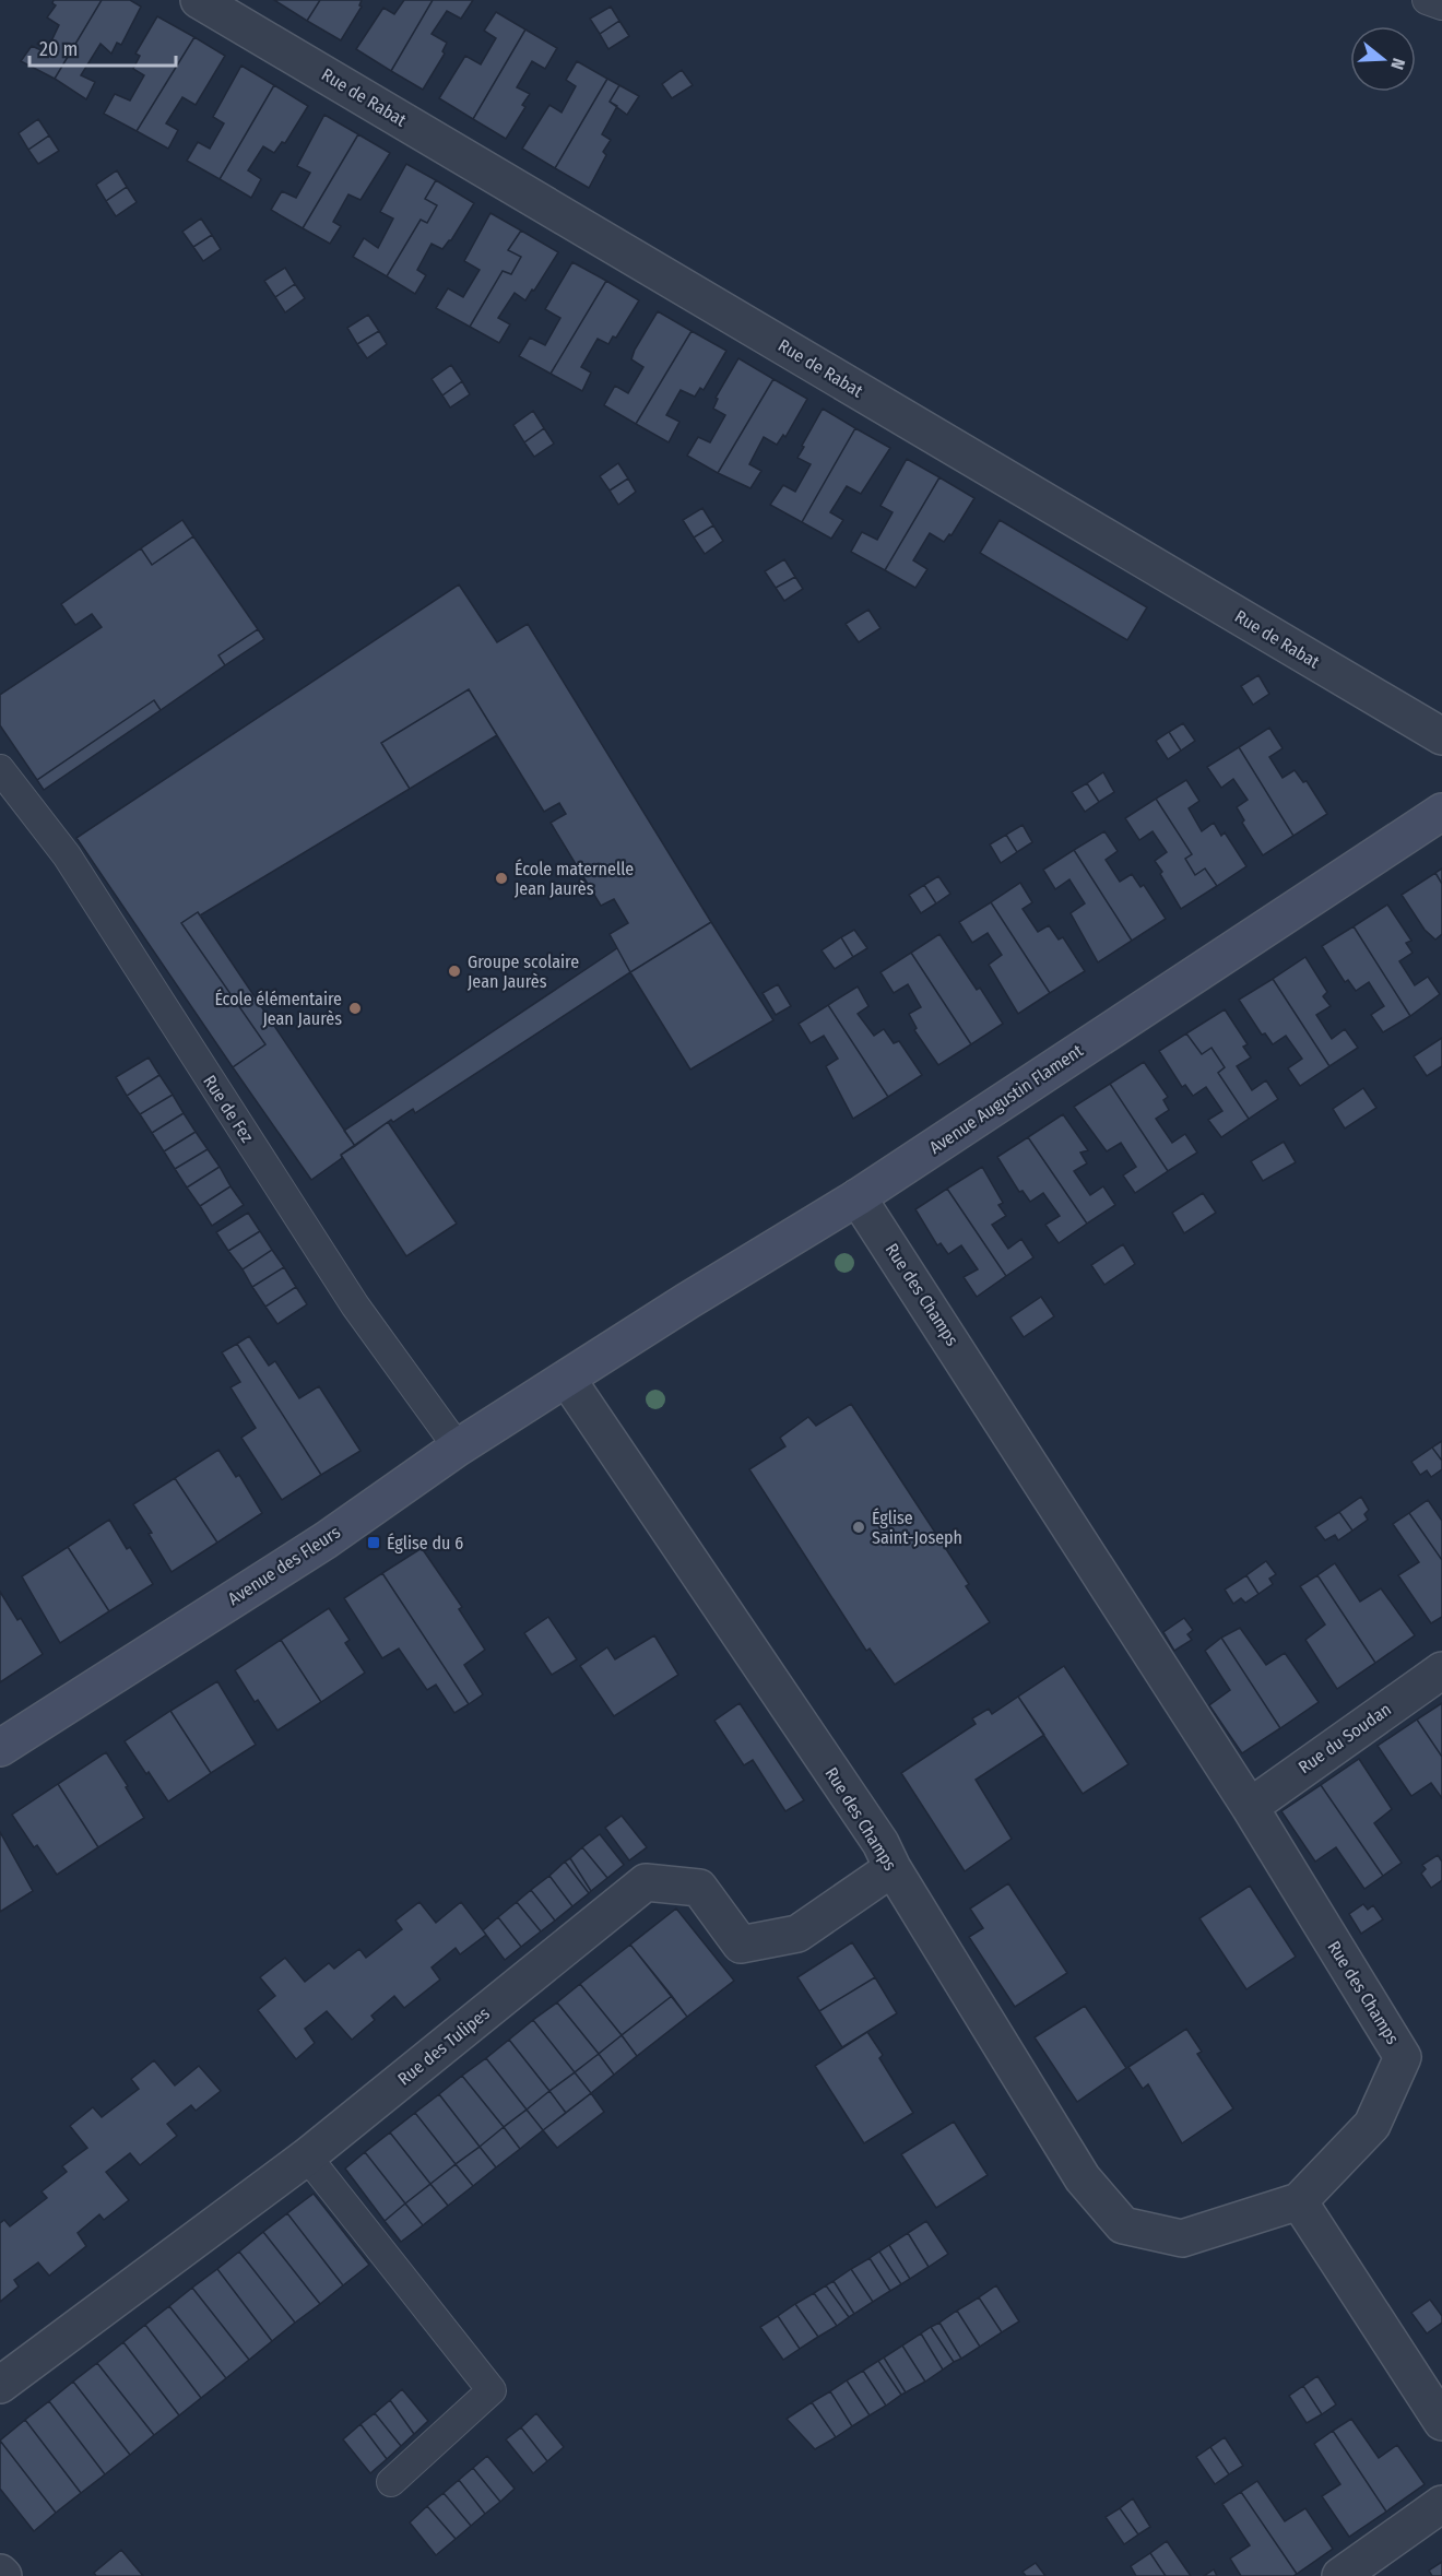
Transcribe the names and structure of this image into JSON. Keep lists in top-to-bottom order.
{
  "streets": {
    "street": [
      "Rue de Rabat",
      "Avenue Augustin Flament",
      "Rue des Champs",
      "Avenue des Fleurs",
      "Rue du Soudan",
      "Rue des Tulipes"
    ],
    "lane": ["Rue de Fez"]
  },
  "crossings": [
    ["Avenue Augustin Flament", "Rue des Champs"],
    ["Avenue Augustin Flament", "Avenue des Fleurs"],
    ["Rue de Fez", "Avenue des Fleurs"],
    ["Rue des Champs", "Avenue des Fleurs"],
    ["Rue des Champs", "Rue du Soudan"],
    ["Rue des Champs", "Rue des Tulipes"]
  ],
  "places": {
    "other": [
      "École maternelle Jean Jaurès",
      "Groupe scolaire Jean Jaurès",
      "École élémentaire Jean Jaurès",
      "Église Saint-Joseph"
    ],
    "transit": ["Église du 6"]
  },
  "scale_bar": "20 m",
  "north": "right"
}
